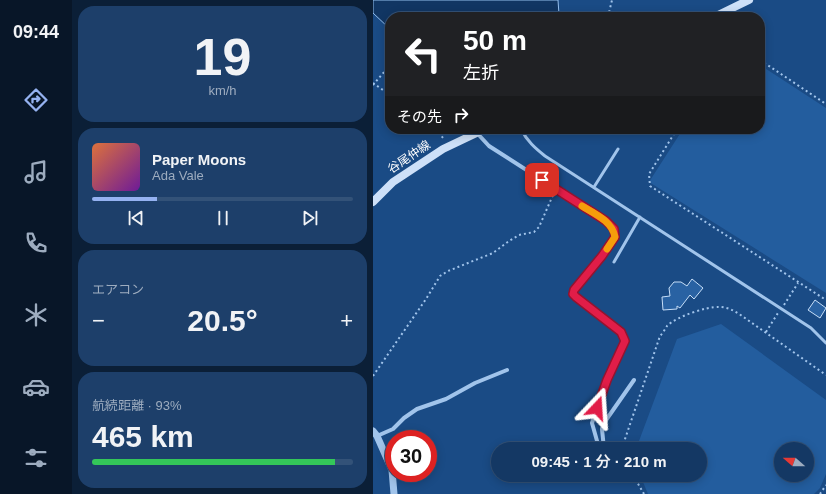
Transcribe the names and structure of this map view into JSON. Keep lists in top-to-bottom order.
{
  "streets": {
    "main road": ["谷尾仲線"]
  },
  "north": "left",
  "page": {
    "tabs": "09:44",
    "tile": [
      ["19", "km/h"],
      "エアコン",
      ["航続距離 · 93%", "465 km"]
    ],
    "turn": ["50 m", "左折"],
    "then": "その先",
    "song": ["Paper Moons", "Ada Vale"],
    "heat": ["−", "20.5°", "+"],
    "limit": "30",
    "trip": "09:45 · 1 分 · 210 m"
  }
}
